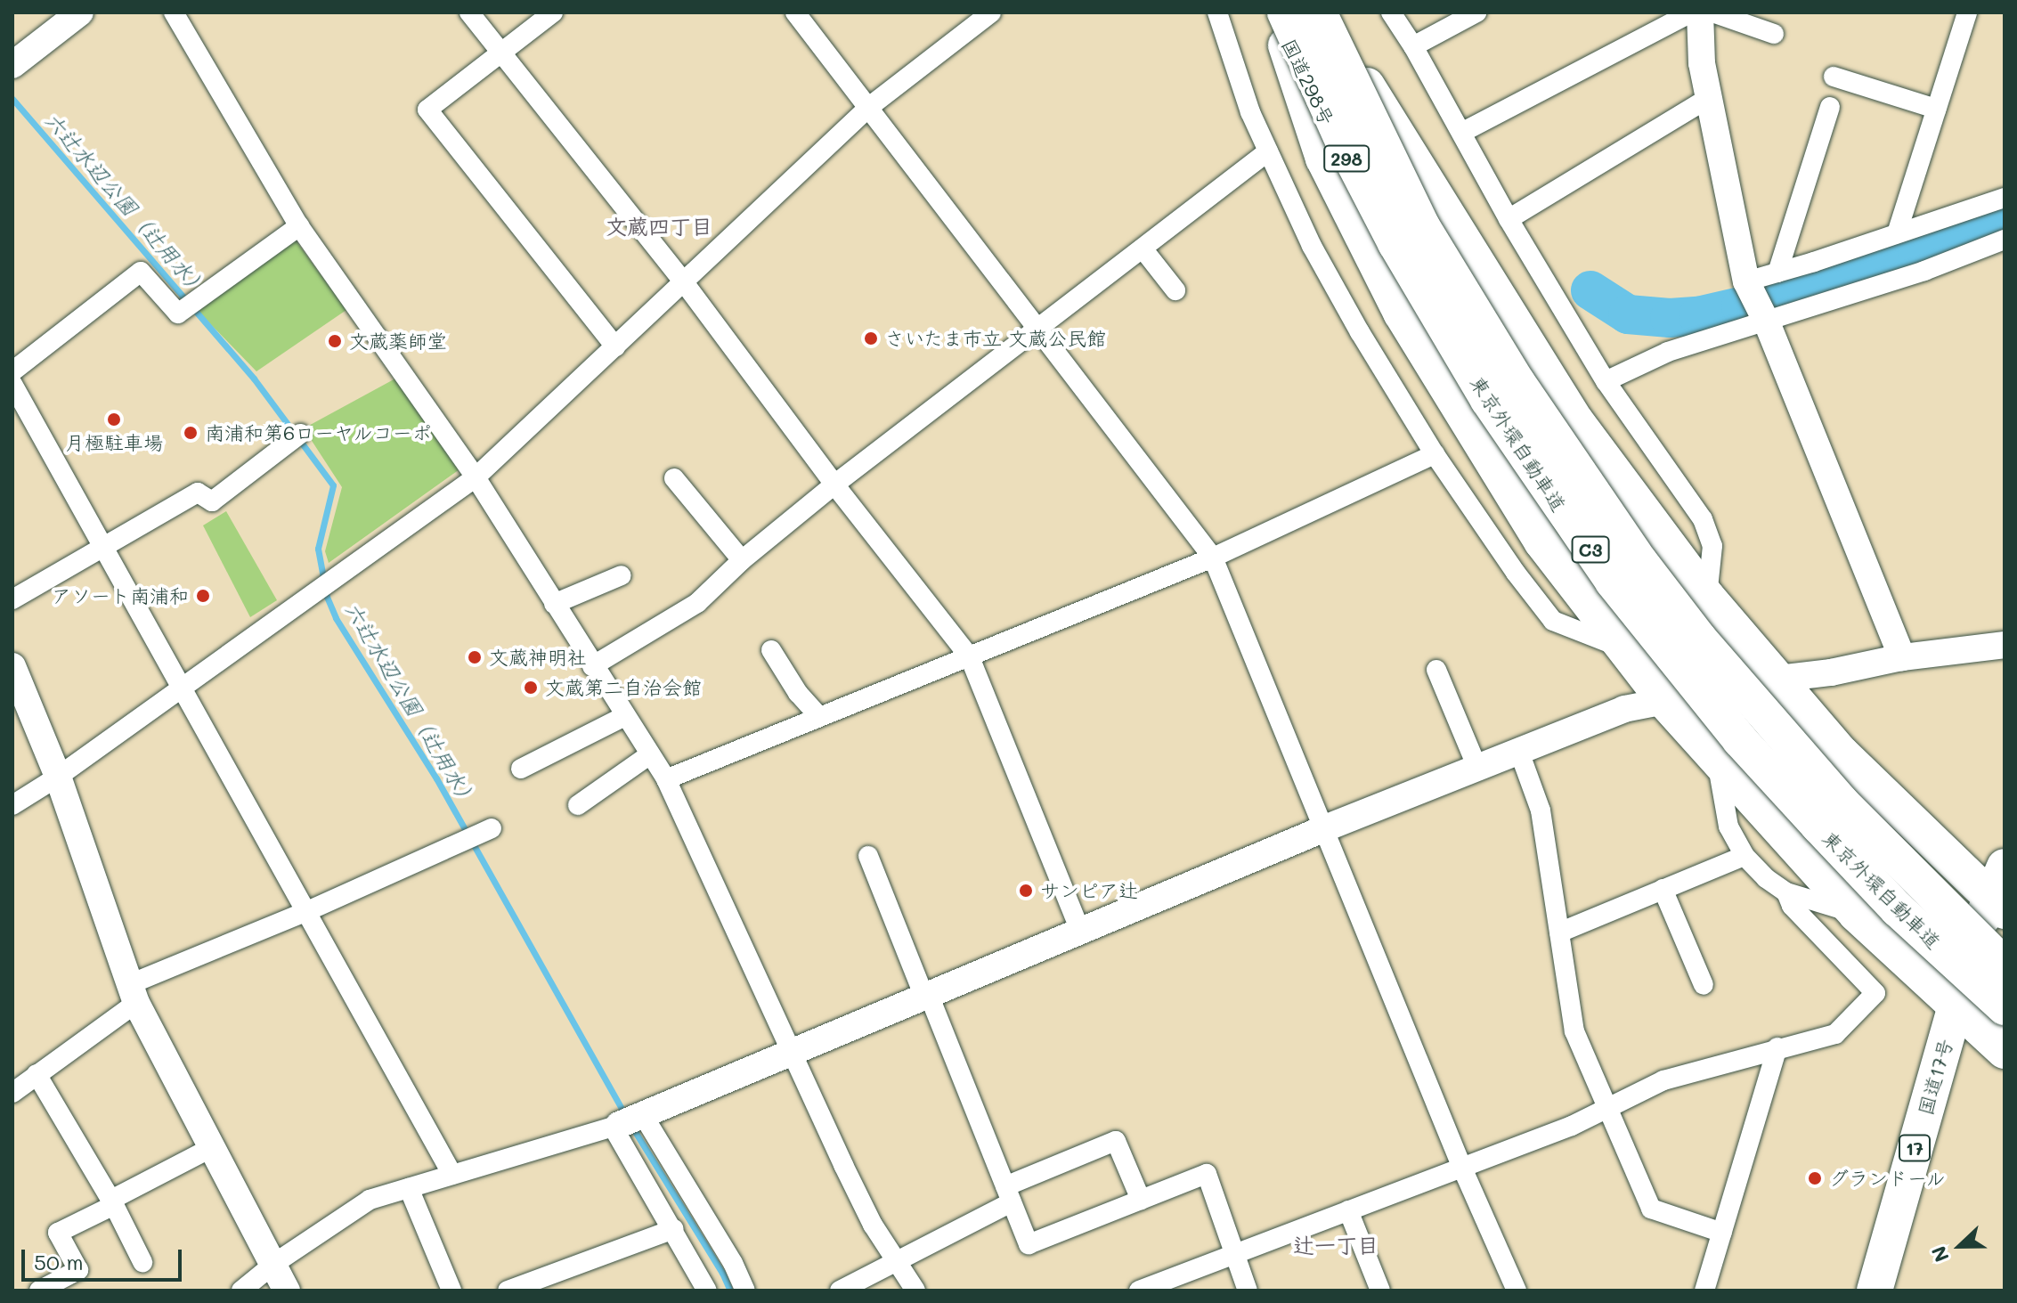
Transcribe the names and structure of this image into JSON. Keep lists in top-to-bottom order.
{
  "streets": {
    "highway": [
      "国道298号",
      "298",
      "東京外環自動車道",
      "C3",
      "国道17号",
      "17"
    ]
  },
  "crossings": [
    ["国道298号", "東京外環自動車道"]
  ],
  "districts": ["文蔵四丁目", "辻一丁目"],
  "water": ["六辻水辺公園（辻用水）"],
  "places": [
    "さいたま市立 文蔵公民館",
    "文蔵薬師堂",
    "月極駐車場",
    "南浦和第6ローヤルコーポ",
    "アソート南浦和",
    "文蔵神明社",
    "文蔵第二自治会館",
    "サンピア辻",
    "グランドール"
  ],
  "scale_bar": "50 m",
  "north": "left"
}
